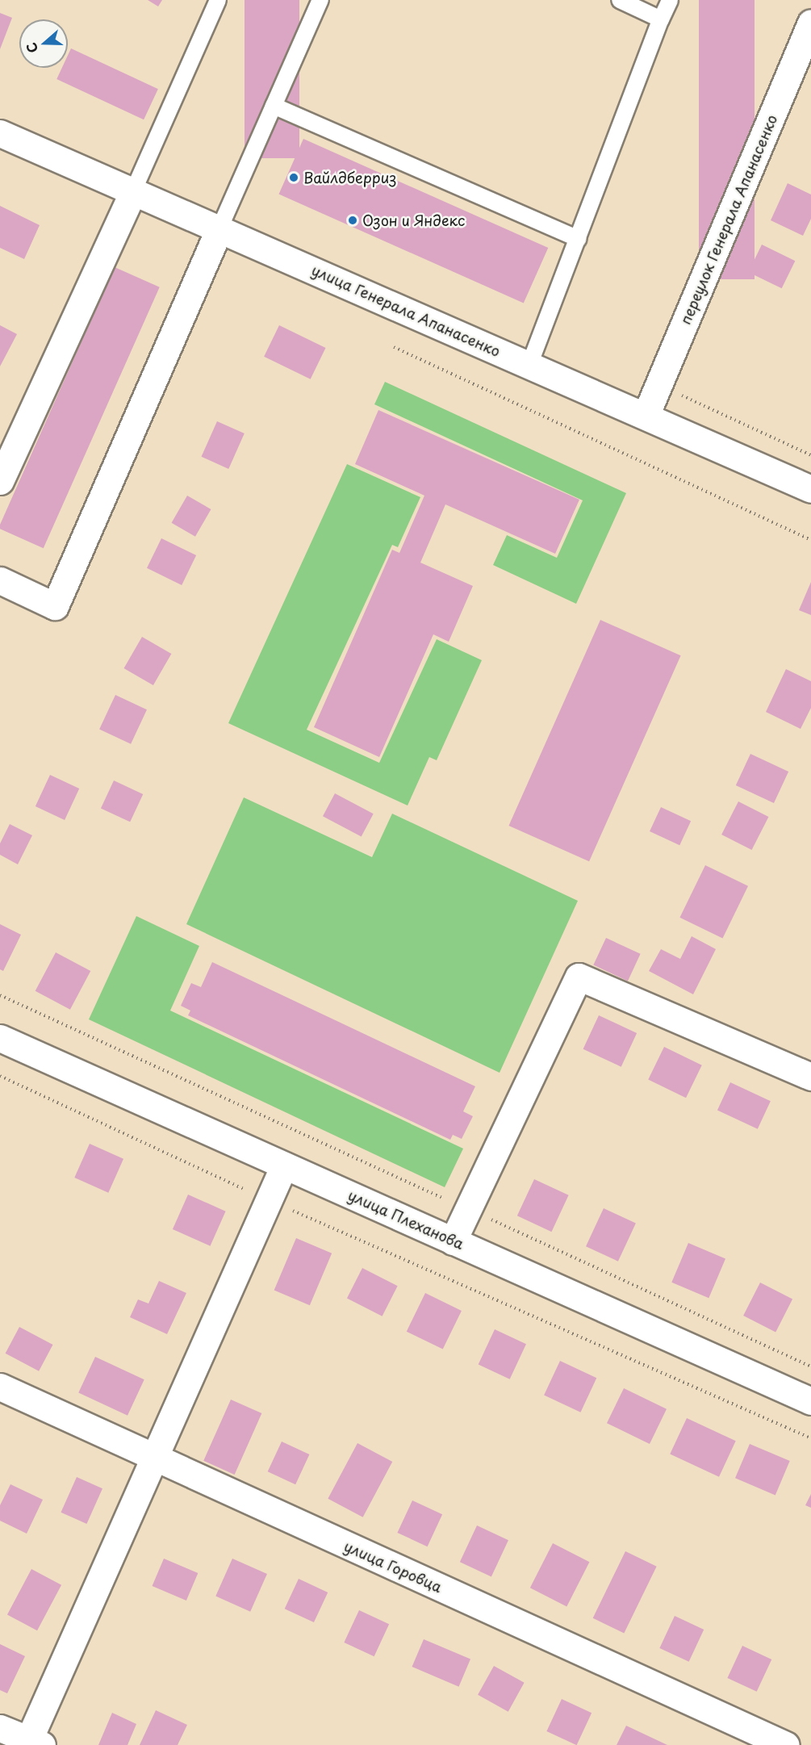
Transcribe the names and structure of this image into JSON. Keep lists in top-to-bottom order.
{
  "streets": {
    "street": [
      "переулок Генерала Апанасенко",
      "улица Генерала Апанасенко",
      "улица Плеханова",
      "улица Горовца"
    ]
  },
  "crossings": [
    ["переулок Генерала Апанасенко", "улица Генерала Апанасенко"]
  ],
  "places": ["Вайлдберриз", "Озон и Яндекс"],
  "north": "left"
}
